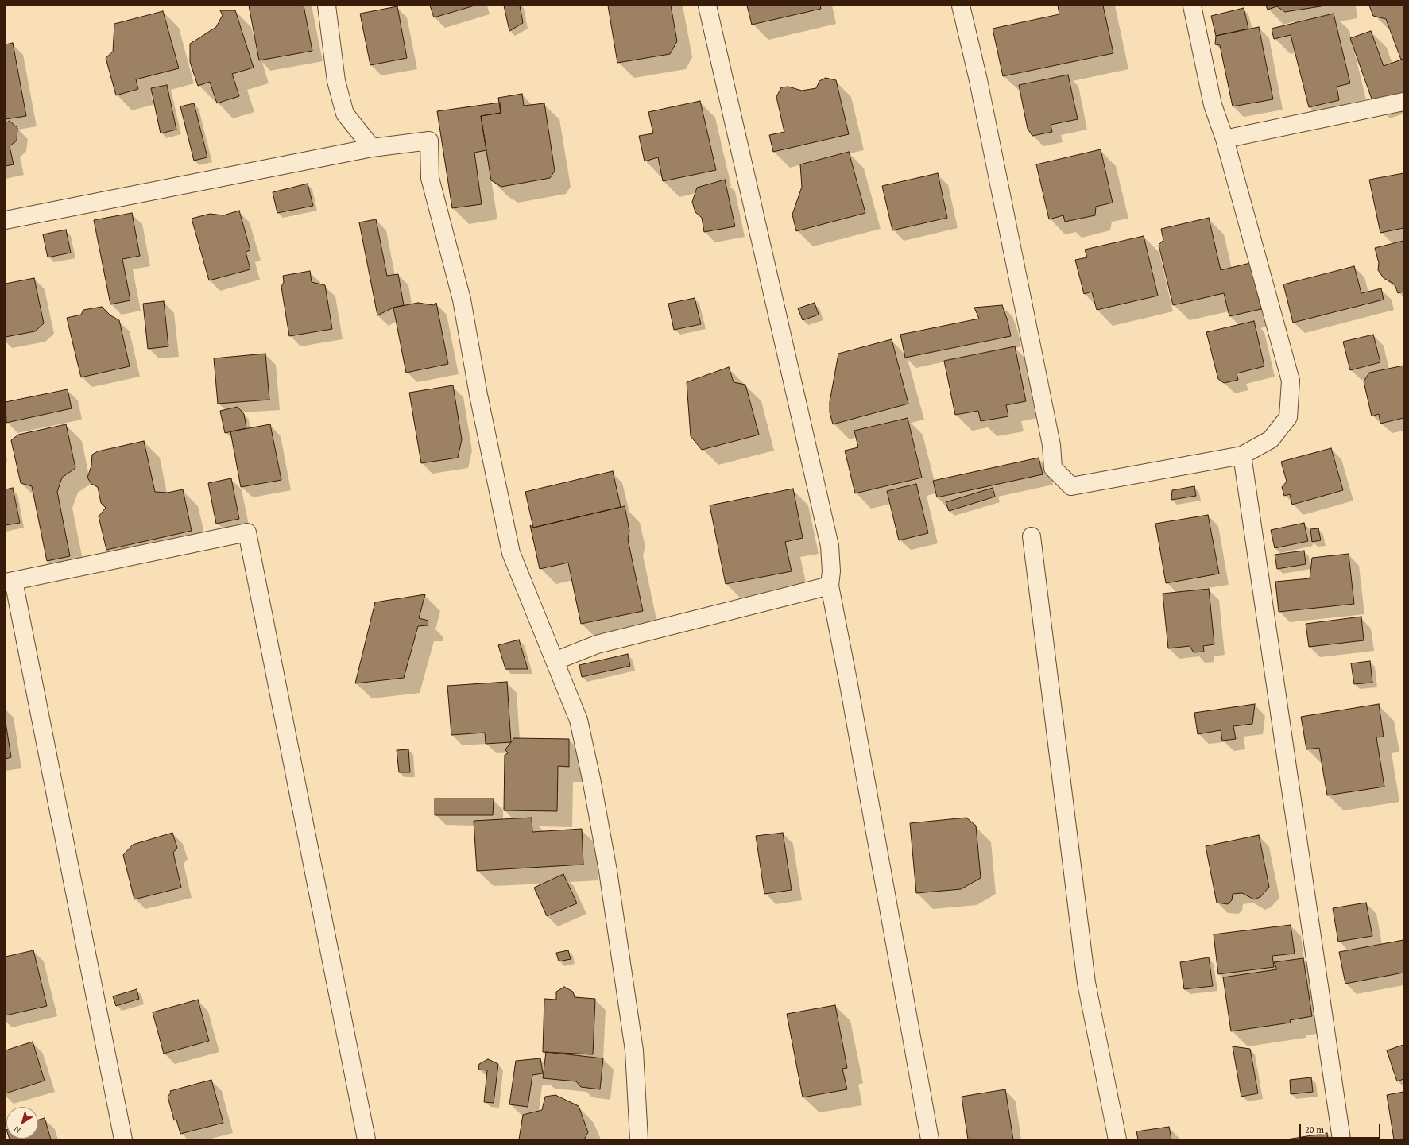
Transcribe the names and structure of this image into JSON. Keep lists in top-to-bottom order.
{
  "scale_bar": "20 m",
  "north": "bottom left"
}
